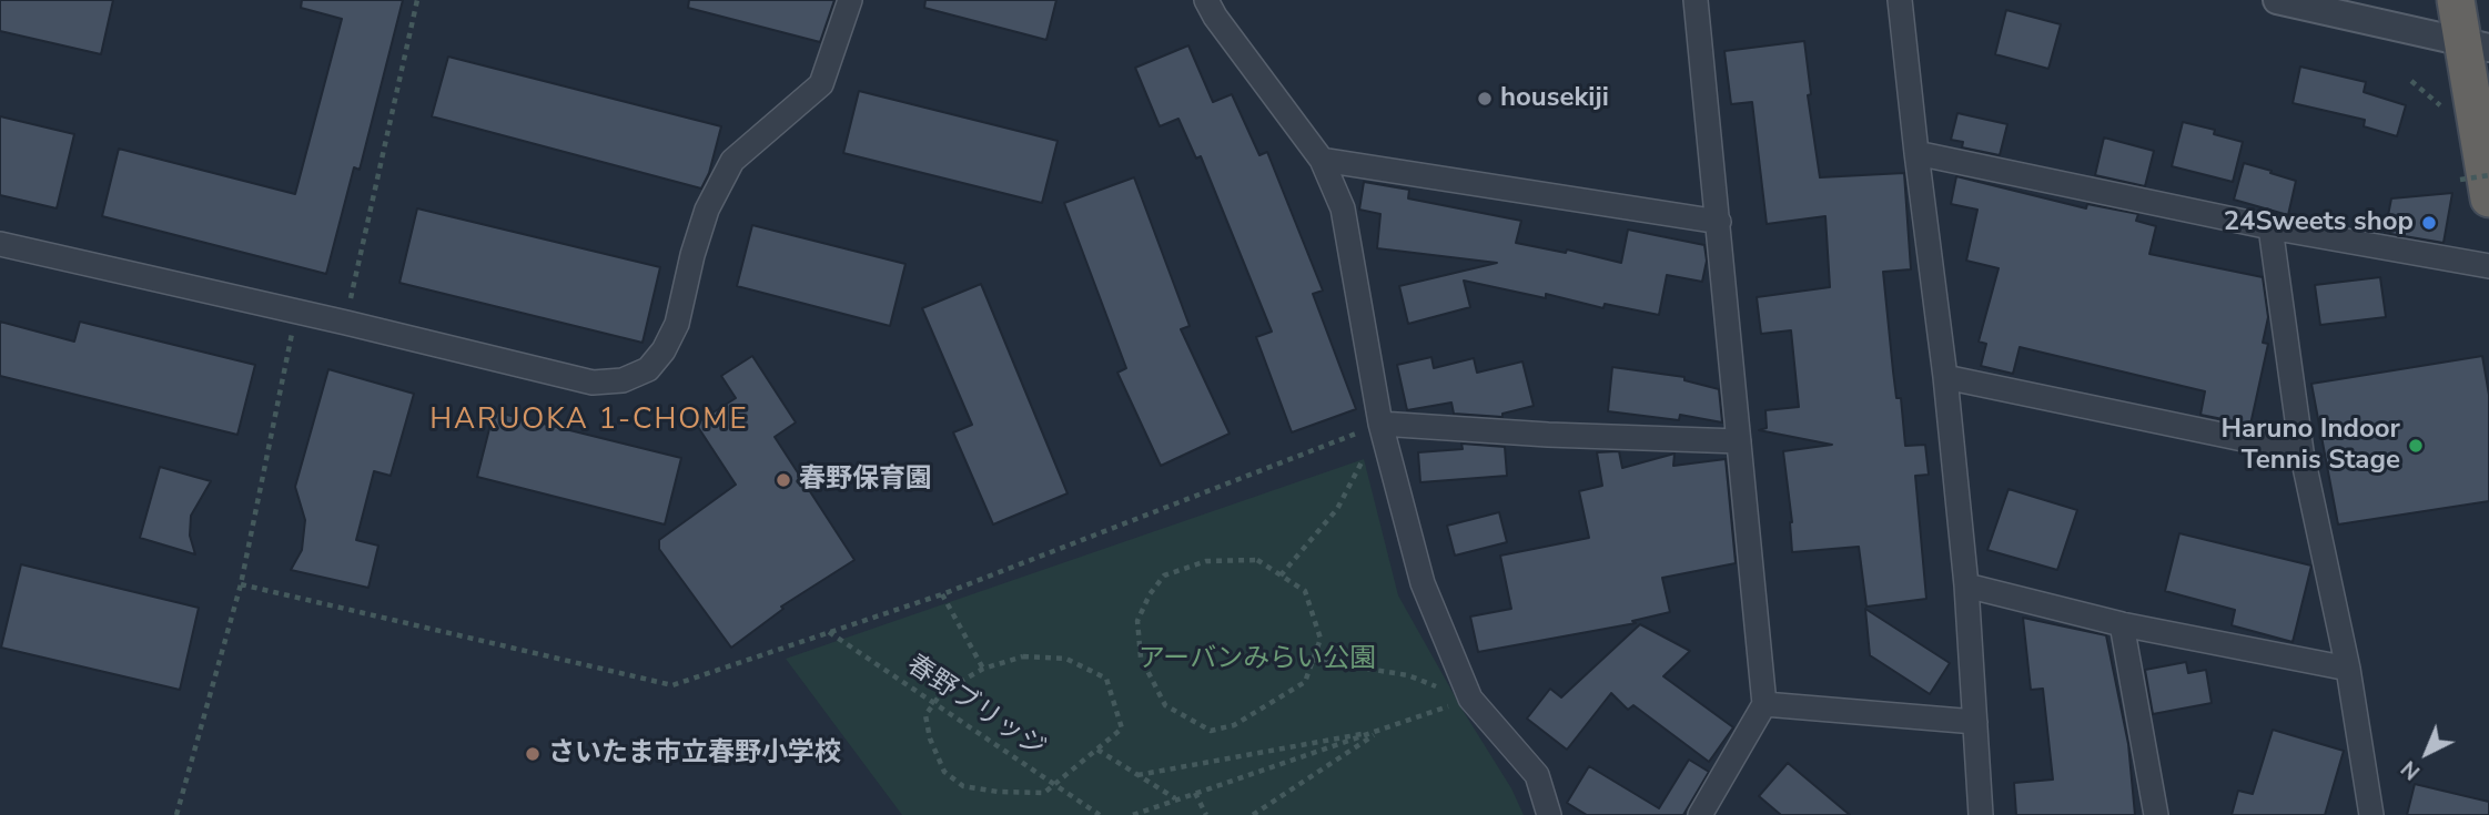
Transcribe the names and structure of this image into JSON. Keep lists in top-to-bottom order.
{
  "streets": {
    "path": ["春野ブリッジ"]
  },
  "districts": ["HARUOKA 1-CHOME"],
  "parks": ["アーバンみらい公園"],
  "places": [
    "housekiji",
    "24Sweets shop",
    "Haruno Indoor Tennis Stage",
    "春野保育園",
    "さいたま市立春野小学校"
  ],
  "north": "bottom left"
}
